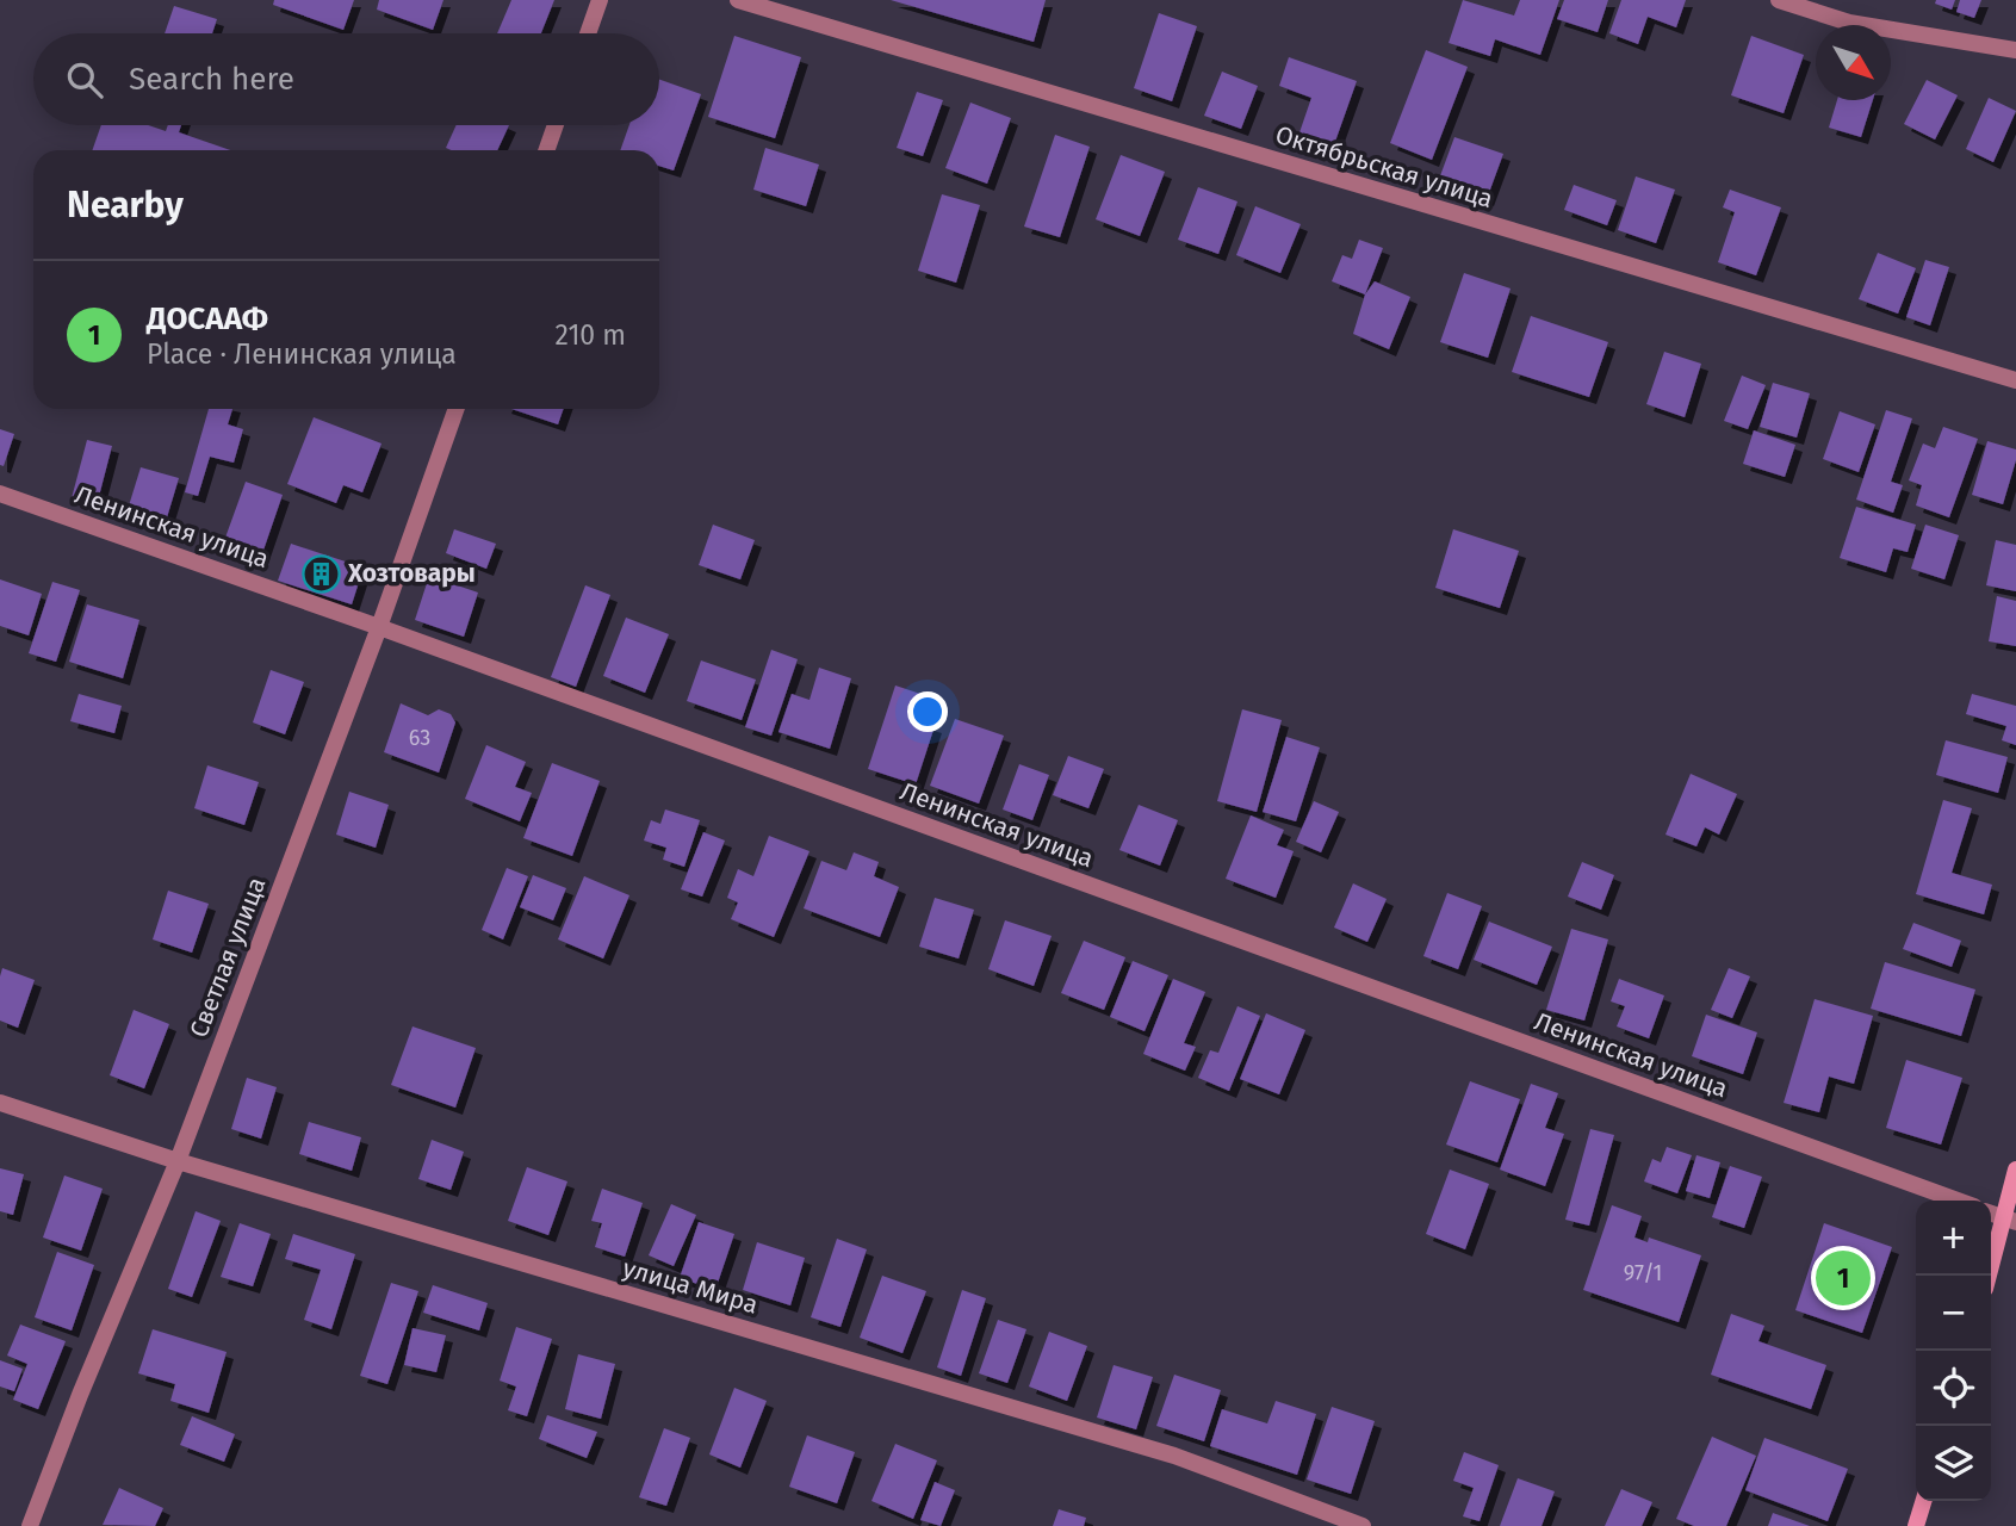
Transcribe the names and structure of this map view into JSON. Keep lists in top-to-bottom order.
{
  "streets": {
    "street": [
      "Октябрьская улица",
      "Ленинская улица",
      "Светлая улица",
      "улица Мира"
    ]
  },
  "crossings": [
    ["Ленинская улица", "Светлая улица"],
    ["Светлая улица", "улица Мира"]
  ],
  "places": {
    "building": ["Хозтовары"]
  },
  "house_numbers": ["63", "97/1"],
  "north": "bottom right",
  "page": {
    "search": "Search here",
    "heading": "Nearby",
    "list": [
      {
        "mark": "1",
        "name": "ДОСААФ",
        "note": "Place · Ленинская улица",
        "value": "210 m"
      }
    ],
    "map_buttons": ["+", "−"],
    "pins": "1"
  }
}
